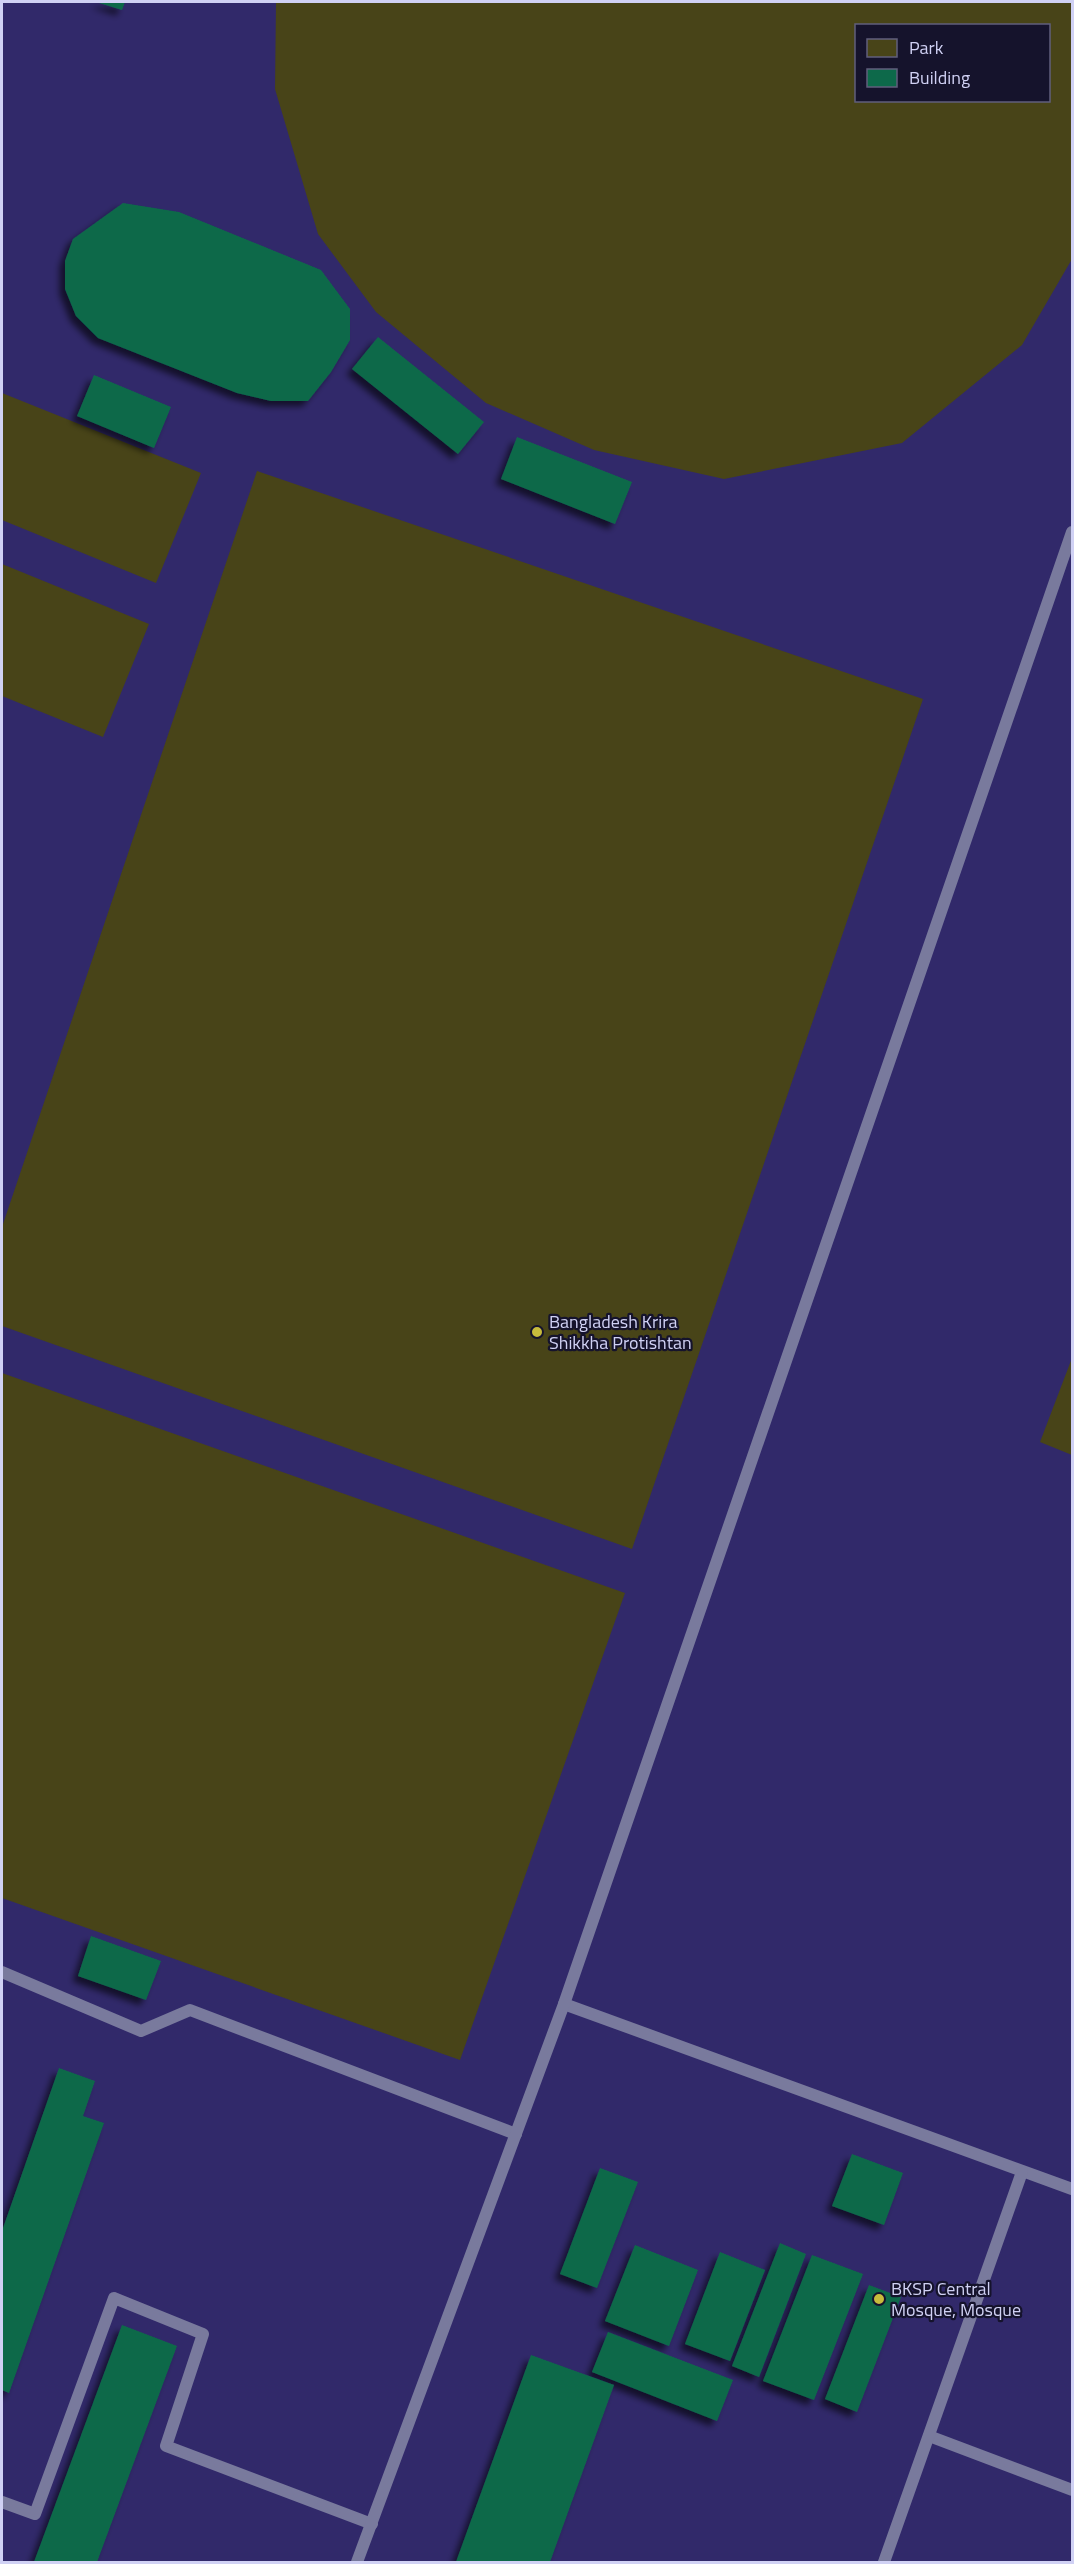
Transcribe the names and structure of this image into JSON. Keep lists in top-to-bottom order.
{
  "places": ["Bangladesh Krira Shikkha Protishtan", "BKSP Central Mosque, Mosque"],
  "legend": ["Park", "Building"]
}
